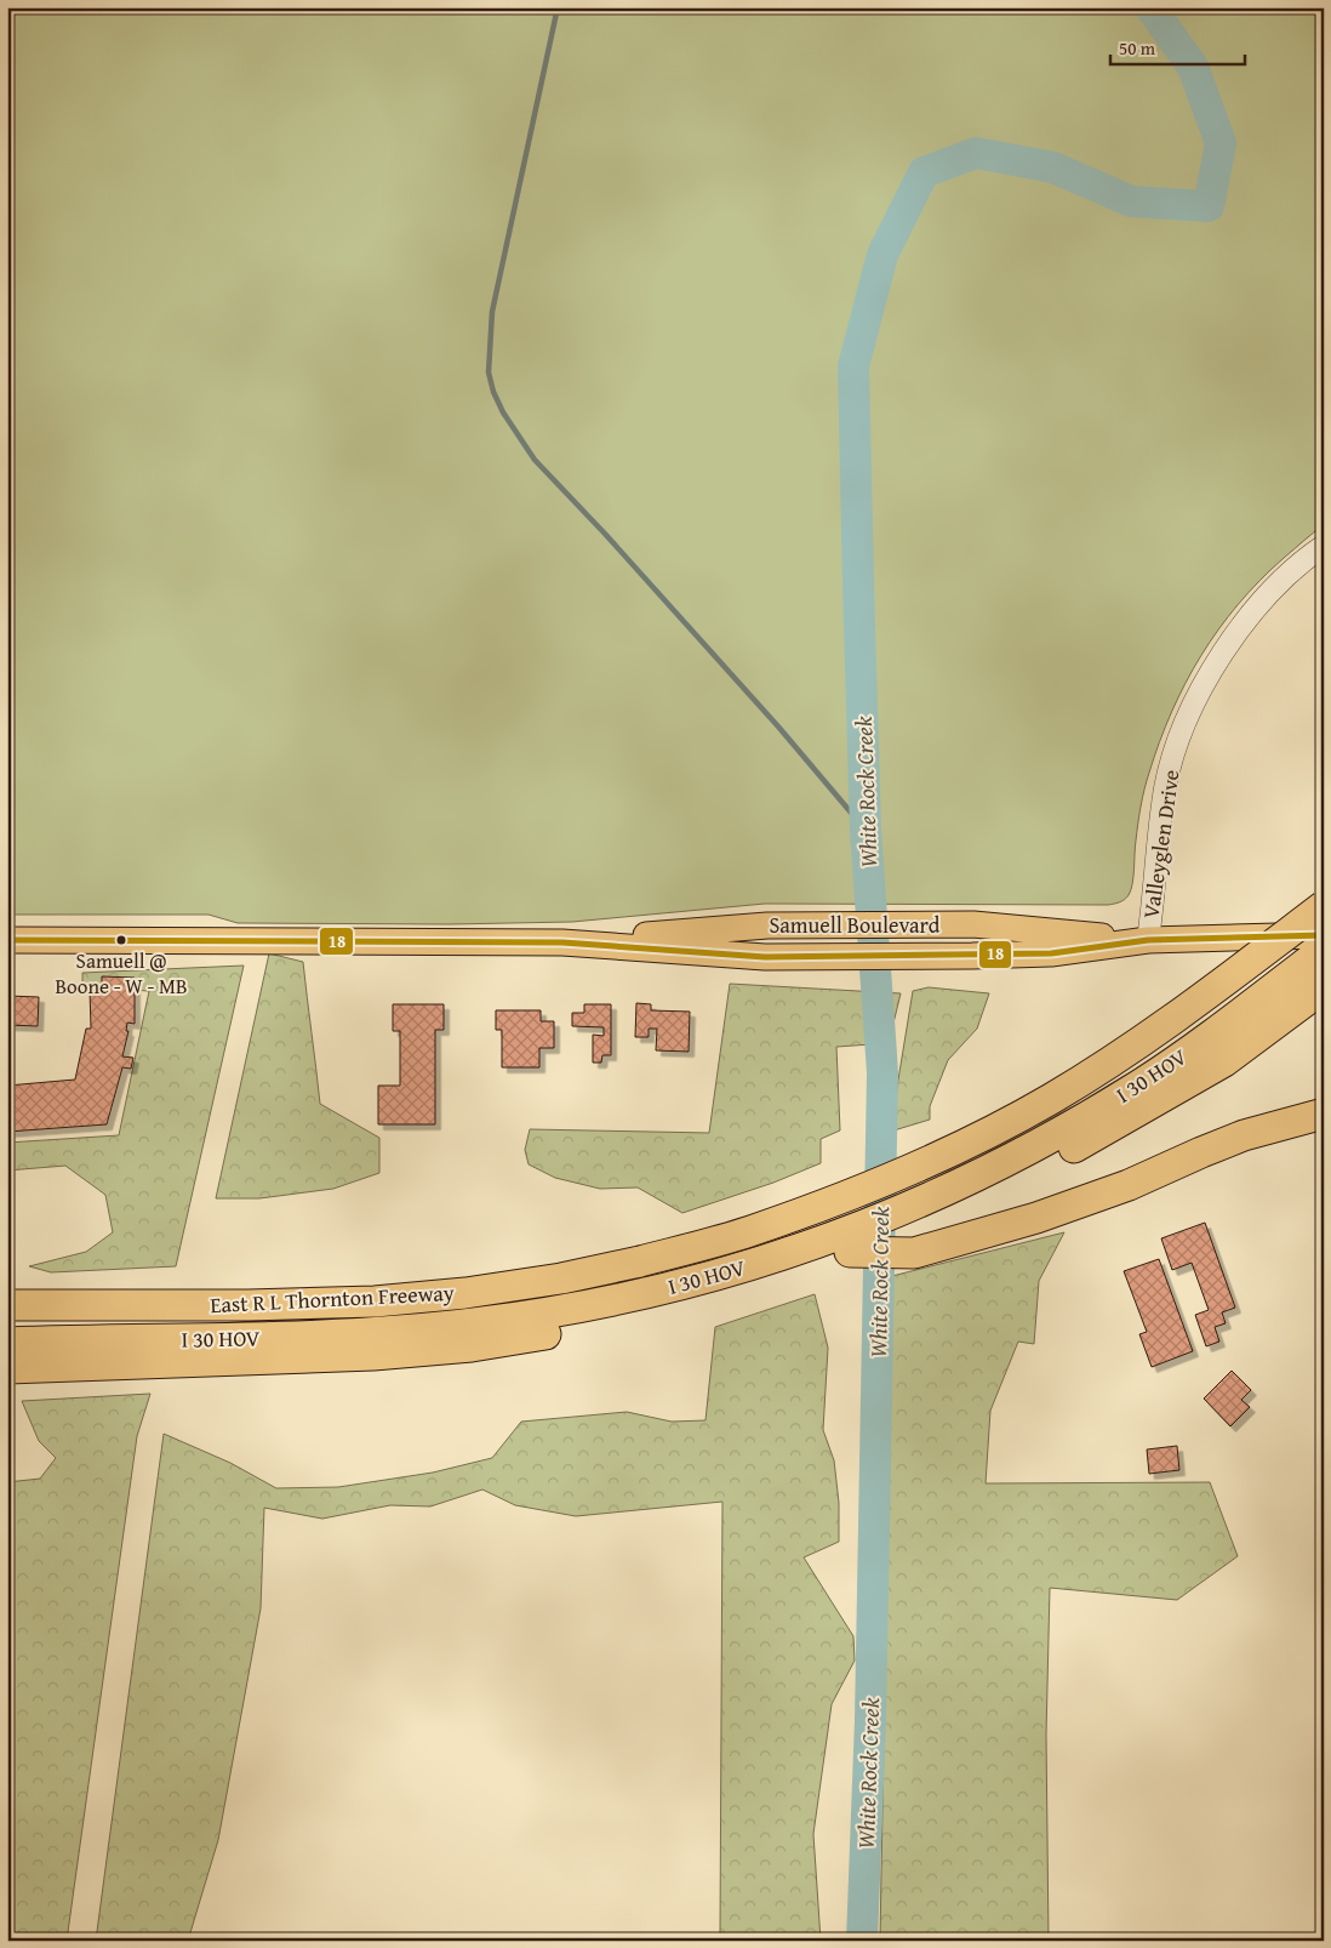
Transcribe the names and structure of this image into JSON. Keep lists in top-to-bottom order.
{
  "streets": {
    "highway": ["I 30 HOV", "East R L Thornton Freeway"],
    "main road": ["Samuell Boulevard"],
    "street": ["Valleyglen Drive"]
  },
  "crossings": [
    ["Valleyglen Drive", "Samuell Boulevard"]
  ],
  "water": ["White Rock Creek"],
  "places": ["Samuell @ Boone - W - MB"],
  "lines": ["transit line 18"],
  "scale_bar": "50 m"
}
